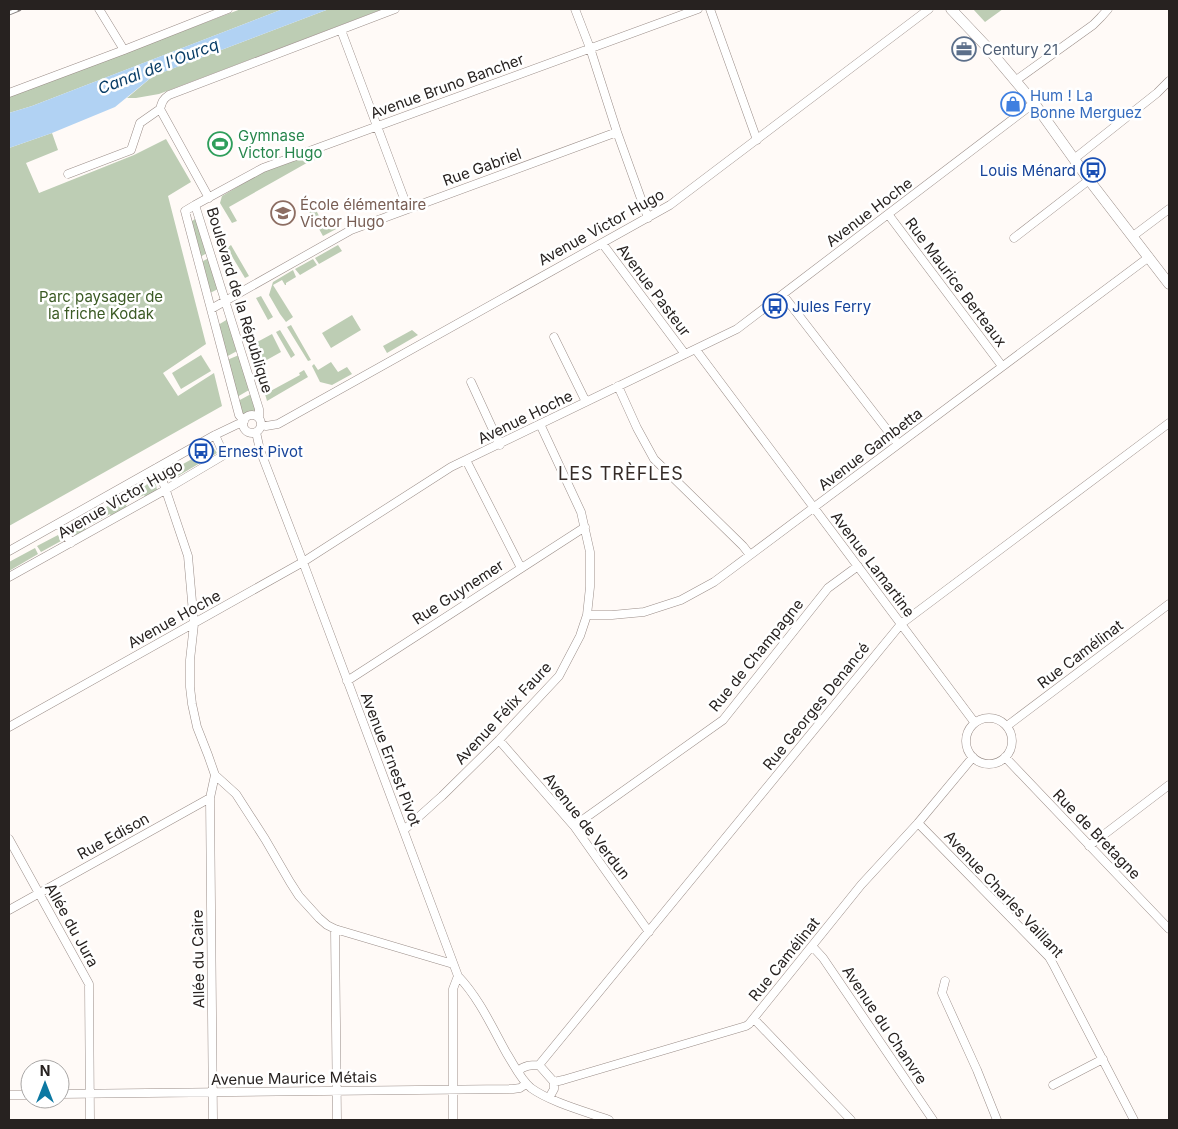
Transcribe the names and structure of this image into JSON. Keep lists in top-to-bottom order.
{
  "streets": {
    "street": [
      "Avenue Bruno Bancher",
      "Rue Gabriel",
      "Avenue Hoche",
      "Avenue Victor Hugo",
      "Rue Maurice Berteaux",
      "Avenue Pasteur",
      "Boulevard de la République",
      "Avenue Gambetta",
      "Avenue Lamartine",
      "Rue Guynemer",
      "Rue Camélinat",
      "Rue de Champagne",
      "Rue Georges Denancé",
      "Avenue Félix Faure",
      "Avenue Ernest Pivot",
      "Avenue de Verdun",
      "Rue de Bretagne",
      "Rue Edison",
      "Avenue Charles Vaillant",
      "Allée du Jura",
      "Allée du Caire",
      "Avenue du Chanvre",
      "Avenue Maurice Métais"
    ]
  },
  "crossings": [
    ["Avenue Bruno Bancher", "Boulevard de la République"],
    ["Rue Gabriel", "Boulevard de la République"],
    ["Avenue Hoche", "Rue Maurice Berteaux"],
    ["Avenue Hoche", "Avenue Pasteur"],
    ["Avenue Hoche", "Avenue Lamartine"],
    ["Avenue Hoche", "Avenue Félix Faure"],
    ["Avenue Hoche", "Avenue Ernest Pivot"],
    ["Avenue Victor Hugo", "Avenue Pasteur"],
    ["Avenue Victor Hugo", "Boulevard de la République"],
    ["Avenue Victor Hugo", "Avenue Ernest Pivot"],
    ["Rue Maurice Berteaux", "Avenue Gambetta"],
    ["Boulevard de la République", "Avenue Ernest Pivot"],
    ["Avenue Gambetta", "Avenue Lamartine"],
    ["Avenue Gambetta", "Avenue Félix Faure"],
    ["Avenue Lamartine", "Rue Camélinat"],
    ["Avenue Lamartine", "Rue de Champagne"],
    ["Avenue Lamartine", "Rue Georges Denancé"],
    ["Avenue Lamartine", "Rue de Bretagne"],
    ["Rue Guynemer", "Avenue Félix Faure"],
    ["Rue Guynemer", "Avenue Ernest Pivot"],
    ["Rue Camélinat", "Rue de Bretagne"],
    ["Rue Camélinat", "Avenue Charles Vaillant"],
    ["Rue Camélinat", "Avenue du Chanvre"],
    ["Rue de Champagne", "Avenue de Verdun"],
    ["Rue Georges Denancé", "Avenue de Verdun"],
    ["Avenue Félix Faure", "Avenue Ernest Pivot"],
    ["Avenue Félix Faure", "Avenue de Verdun"],
    ["Avenue Ernest Pivot", "Avenue Maurice Métais"],
    ["Rue Edison", "Allée du Jura"],
    ["Rue Edison", "Allée du Caire"],
    ["Allée du Jura", "Avenue Maurice Métais"],
    ["Allée du Caire", "Avenue Maurice Métais"]
  ],
  "districts": ["LES TRÈFLES"],
  "water": ["Canal de l'Ourcq"],
  "parks": ["Parc paysager de la friche Kodak"],
  "places": {
    "office": ["Century 21"],
    "shop": ["Hum ! La Bonne Merguez"],
    "sports": ["Gymnase Victor Hugo"],
    "bus stop": ["Louis Ménard", "Jules Ferry", "Ernest Pivot"],
    "school or university": ["École élémentaire Victor Hugo"]
  },
  "north": "top"
}
